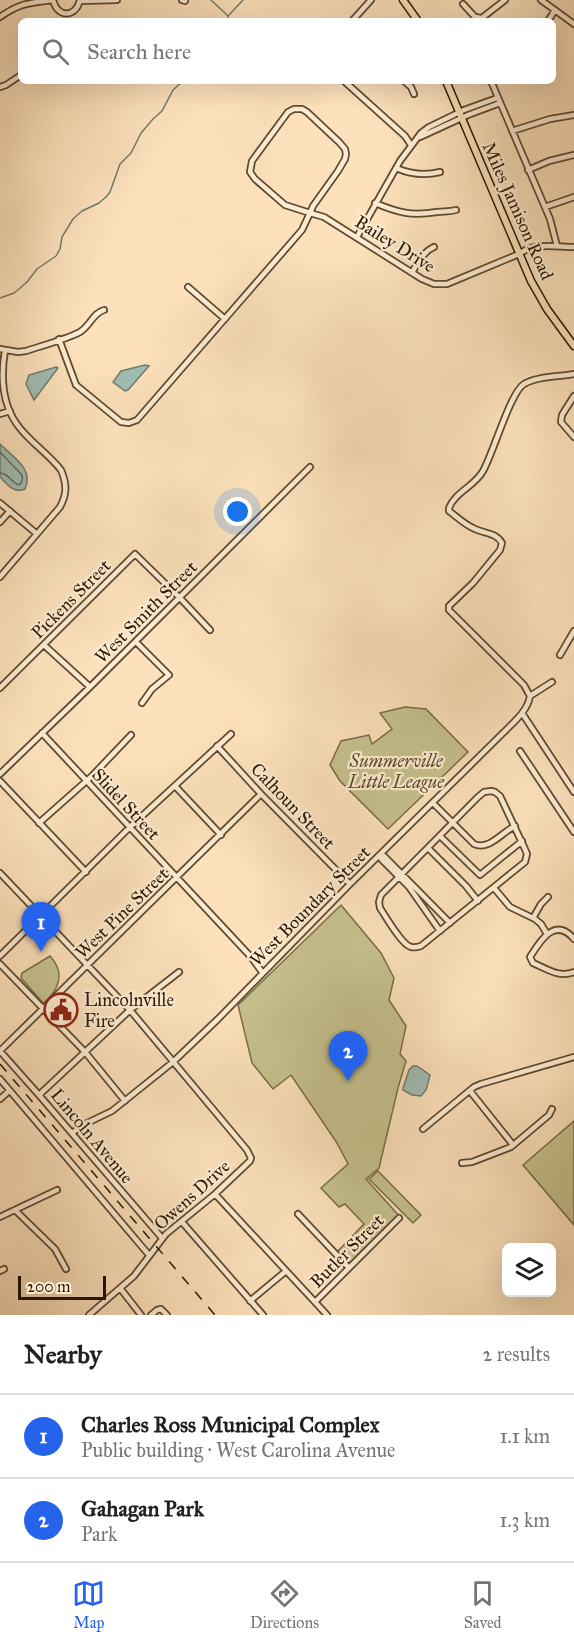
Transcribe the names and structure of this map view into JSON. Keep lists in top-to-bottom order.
{
  "streets": {
    "main road": ["Miles Jamison Road"],
    "street": [
      "Bailey Drive",
      "Pickens Street",
      "West Smith Street",
      "Slidel Street",
      "Calhoun Street",
      "West Boundary Street",
      "West Pine Street",
      "Lincoln Avenue",
      "Owens Drive",
      "Butler Street"
    ]
  },
  "crossings": [
    ["Miles Jamison Road", "Bailey Drive"],
    ["Pickens Street", "West Smith Street"],
    ["West Smith Street", "Slidel Street"],
    ["Slidel Street", "West Boundary Street"],
    ["Slidel Street", "West Pine Street"],
    ["Calhoun Street", "West Boundary Street"],
    ["Calhoun Street", "West Pine Street"],
    ["West Boundary Street", "Lincoln Avenue"],
    ["West Boundary Street", "Owens Drive"],
    ["West Pine Street", "Lincoln Avenue"],
    ["West Pine Street", "Owens Drive"],
    ["Lincoln Avenue", "Owens Drive"]
  ],
  "parks": ["Summerville Little League"],
  "places": {
    "public building": ["Lincolnville Fire"]
  },
  "scale_bar": "200 m",
  "page": {
    "search": "Search here",
    "pins": ["1", "2"],
    "scale": "200 m",
    "heading": ["Nearby", "2 results"],
    "list": [
      {
        "mark": "1",
        "name": "Charles Ross Municipal Complex",
        "note": "Public building · West Carolina Avenue",
        "value": "1.1 km"
      },
      {
        "mark": "2",
        "name": "Gahagan Park",
        "note": "Park",
        "value": "1.3 km"
      }
    ],
    "nav": ["Map", "Directions", "Saved"]
  }
}
